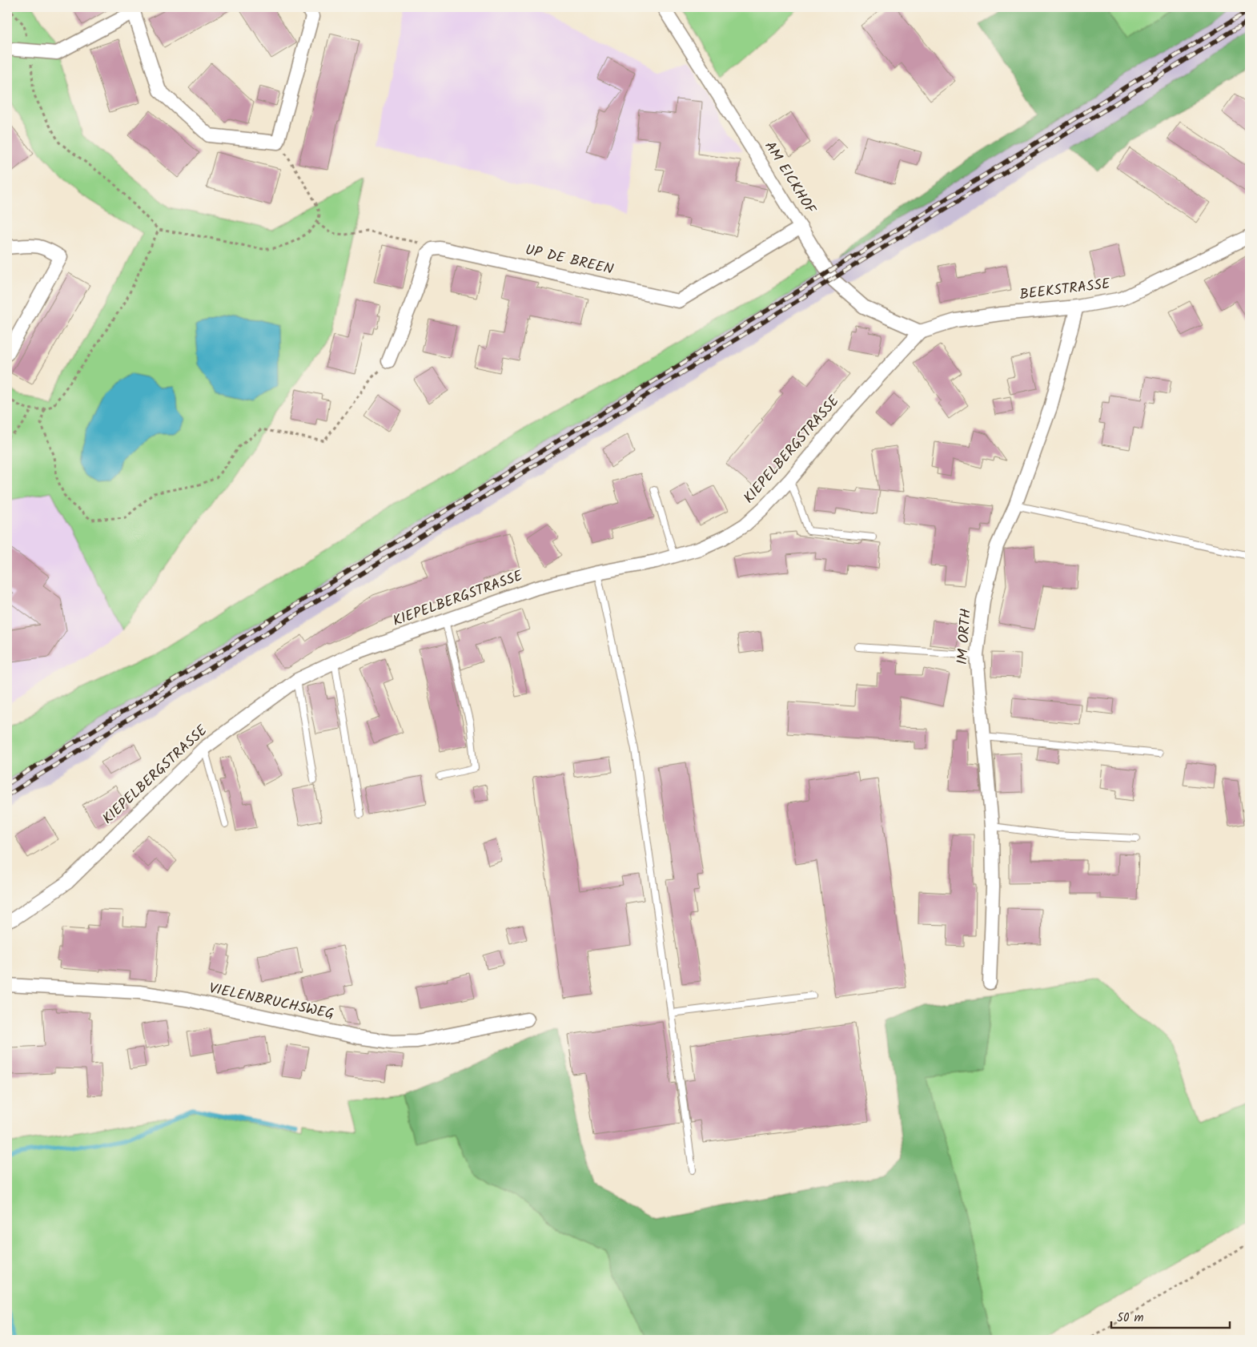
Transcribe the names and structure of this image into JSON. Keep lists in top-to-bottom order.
{
  "streets": {
    "street": [
      "AM EICKHOF",
      "UP DE BREEN",
      "BEEKSTRASSE",
      "KIEPELBERGSTRASSE",
      "IM ORTH",
      "VIELENBRUCHSWEG"
    ]
  },
  "crossings": [
    ["AM EICKHOF", "UP DE BREEN"],
    ["AM EICKHOF", "BEEKSTRASSE"],
    ["AM EICKHOF", "KIEPELBERGSTRASSE"],
    ["BEEKSTRASSE", "KIEPELBERGSTRASSE"],
    ["BEEKSTRASSE", "IM ORTH"]
  ],
  "scale_bar": "50 m"
}
